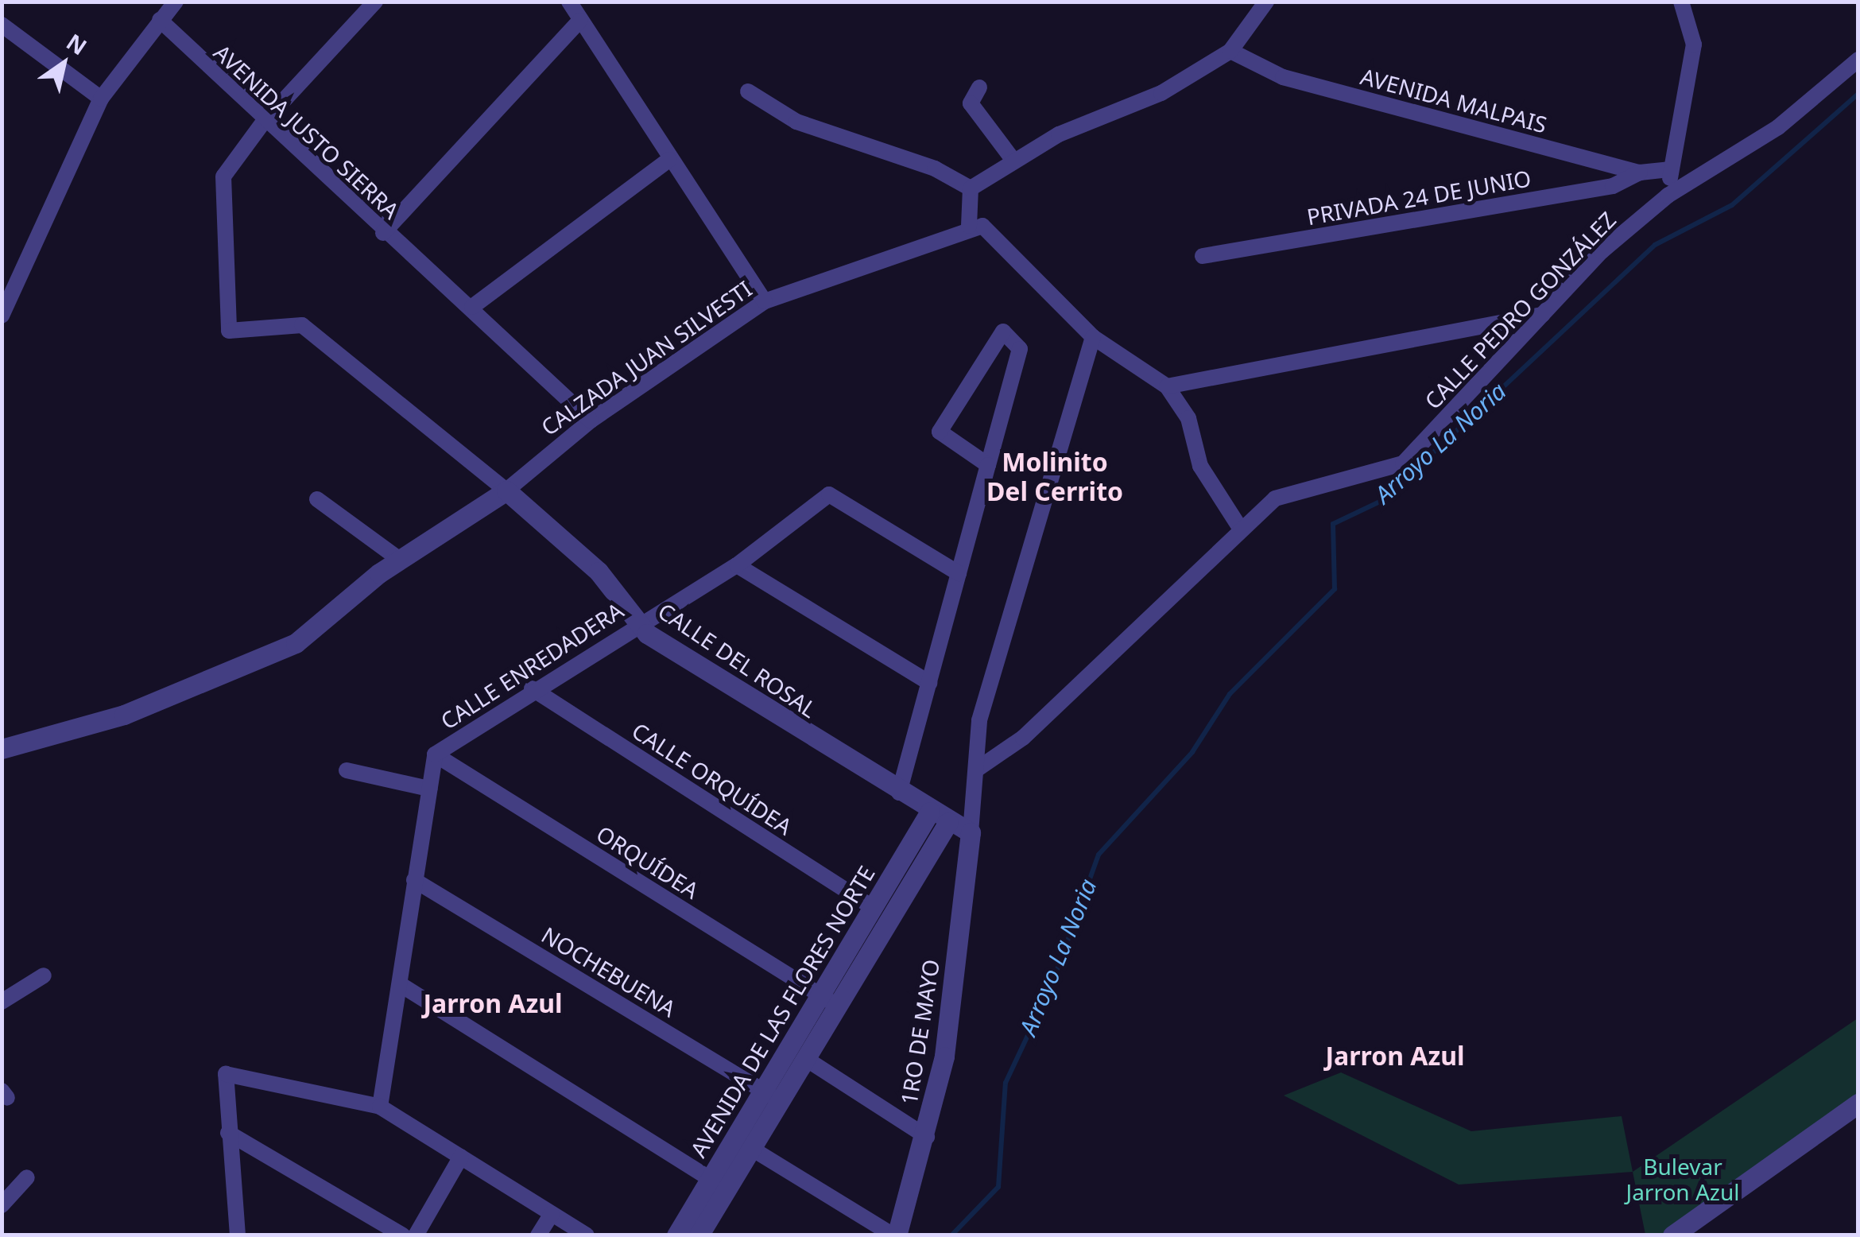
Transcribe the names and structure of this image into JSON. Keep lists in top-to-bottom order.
{
  "streets": {
    "street": [
      "AVENIDA MALPAIS",
      "AVENIDA JUSTO SIERRA",
      "PRIVADA 24 DE JUNIO",
      "CALLE PEDRO GONZÁLEZ",
      "CALZADA JUAN SILVESTI",
      "CALLE DEL ROSAL",
      "CALLE ENREDADERA",
      "CALLE ORQUÍDEA",
      "ORQUÍDEA",
      "NOCHEBUENA",
      "AVENIDA DE LAS FLORES NORTE",
      "1RO DE MAYO"
    ]
  },
  "crossings": [
    ["AVENIDA MALPAIS", "PRIVADA 24 DE JUNIO"],
    ["AVENIDA JUSTO SIERRA", "CALZADA JUAN SILVESTI"],
    ["CALZADA JUAN SILVESTI", "CALLE DEL ROSAL"],
    ["CALLE DEL ROSAL", "CALLE ENREDADERA"],
    ["CALLE DEL ROSAL", "AVENIDA DE LAS FLORES NORTE"],
    ["CALLE DEL ROSAL", "1RO DE MAYO"],
    ["CALLE ENREDADERA", "CALLE ORQUÍDEA"],
    ["CALLE ENREDADERA", "ORQUÍDEA"],
    ["CALLE ENREDADERA", "NOCHEBUENA"],
    ["CALLE ORQUÍDEA", "AVENIDA DE LAS FLORES NORTE"],
    ["ORQUÍDEA", "AVENIDA DE LAS FLORES NORTE"],
    ["NOCHEBUENA", "AVENIDA DE LAS FLORES NORTE"]
  ],
  "districts": ["Molinito Del Cerrito", "Jarron Azul", "Jarron Azul"],
  "water": ["Arroyo La Noria"],
  "parks": ["Bulevar Jarron Azul"],
  "north": "top right"
}
